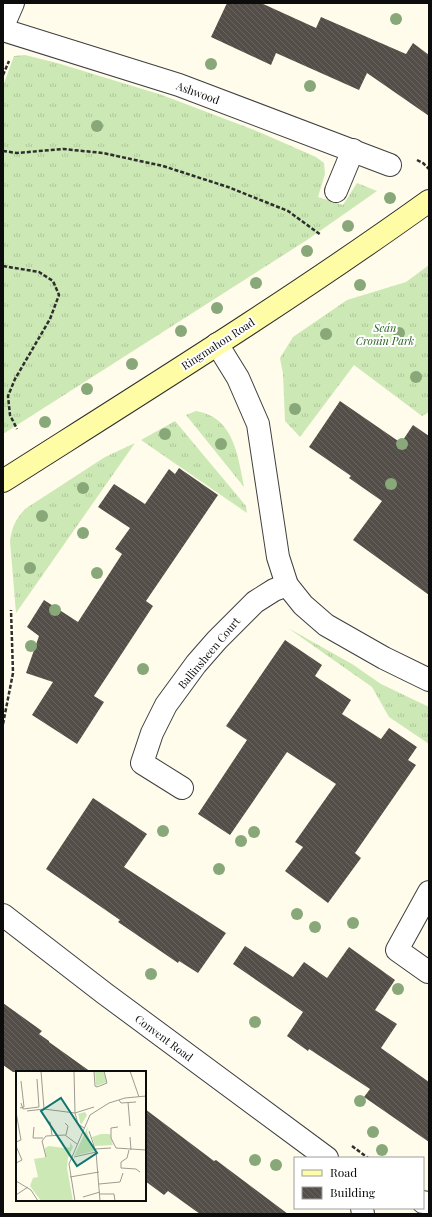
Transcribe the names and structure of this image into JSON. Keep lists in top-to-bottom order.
{
  "streets": {
    "street": [
      "Ashwood",
      "Ringmahon Road",
      "Ballinsheen Court",
      "Convent Road"
    ]
  },
  "parks": ["Seán Cronin Park"],
  "legend": ["Road", "Building"]
}
